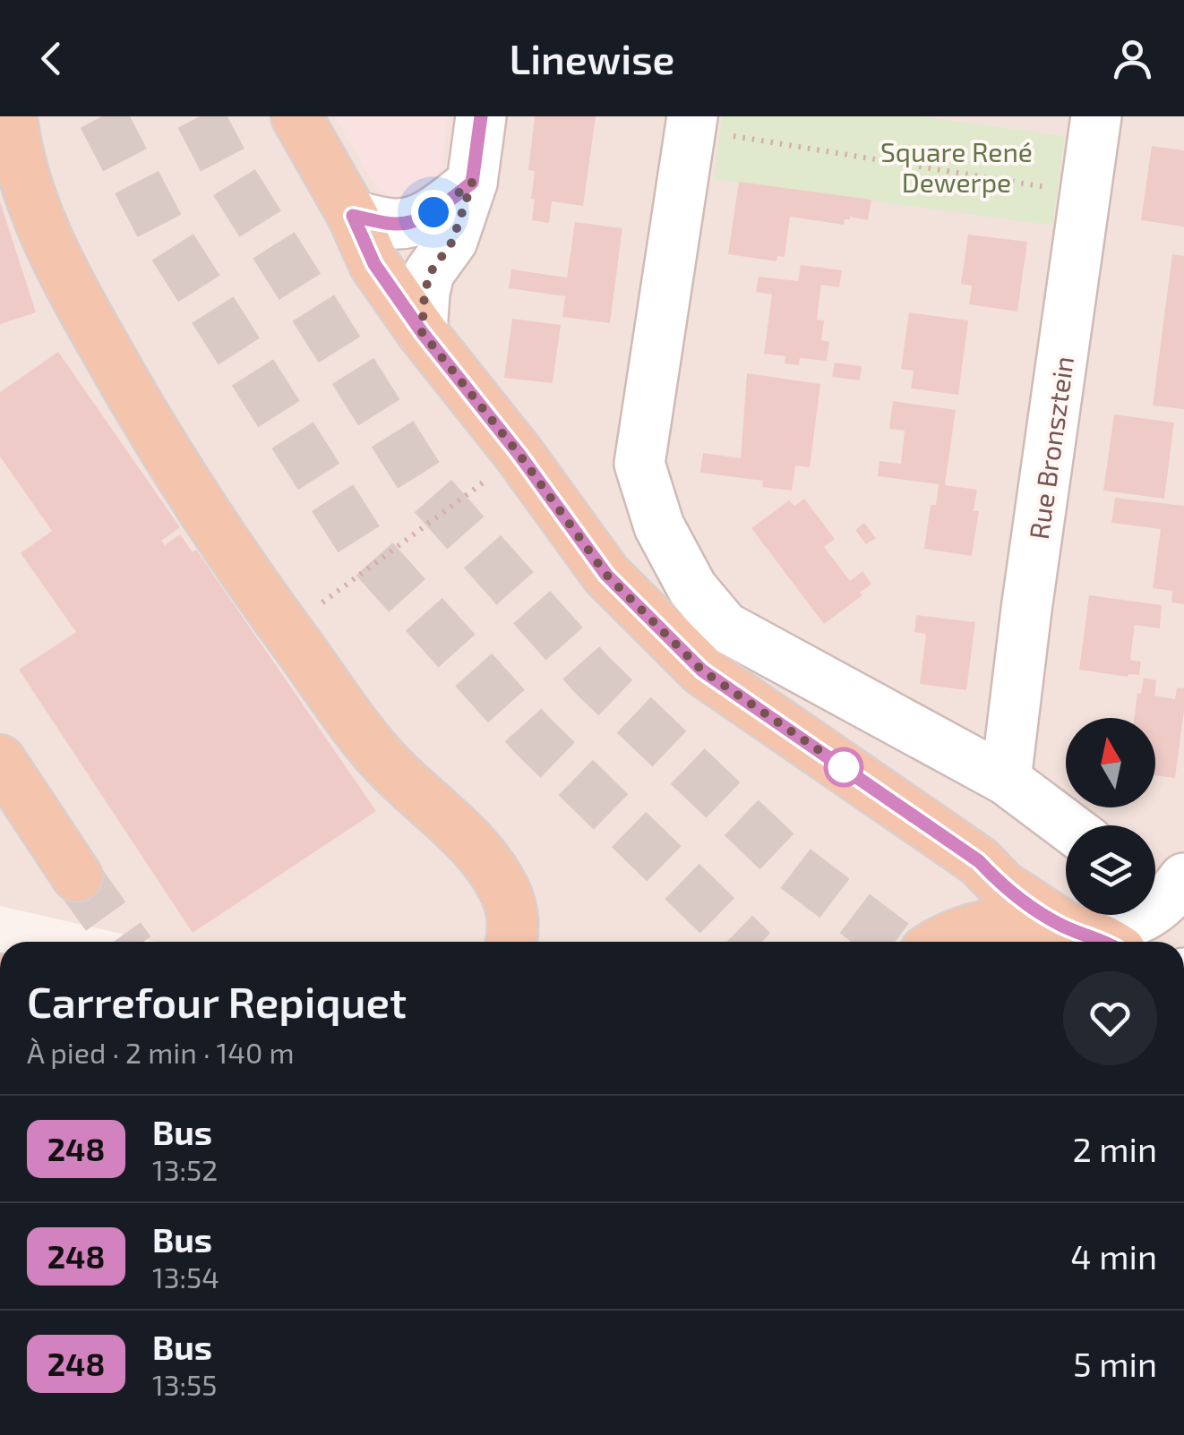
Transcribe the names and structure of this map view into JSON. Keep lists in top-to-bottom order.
{
  "streets": {
    "street": ["Rue Bronsztein"]
  },
  "parks": ["Square René Dewerpe"],
  "lines": ["bus line 248"],
  "north": "top",
  "page": {
    "header": "Linewise",
    "heading": ["Carrefour Repiquet", "À pied · 2 min · 140 m"],
    "list": [
      {
        "mark": "248",
        "name": "Bus",
        "note": "13:52",
        "value": "2 min"
      },
      {
        "mark": "248",
        "name": "Bus",
        "note": "13:54",
        "value": "4 min"
      },
      {
        "mark": "248",
        "name": "Bus",
        "note": "13:55",
        "value": "5 min"
      }
    ]
  }
}
